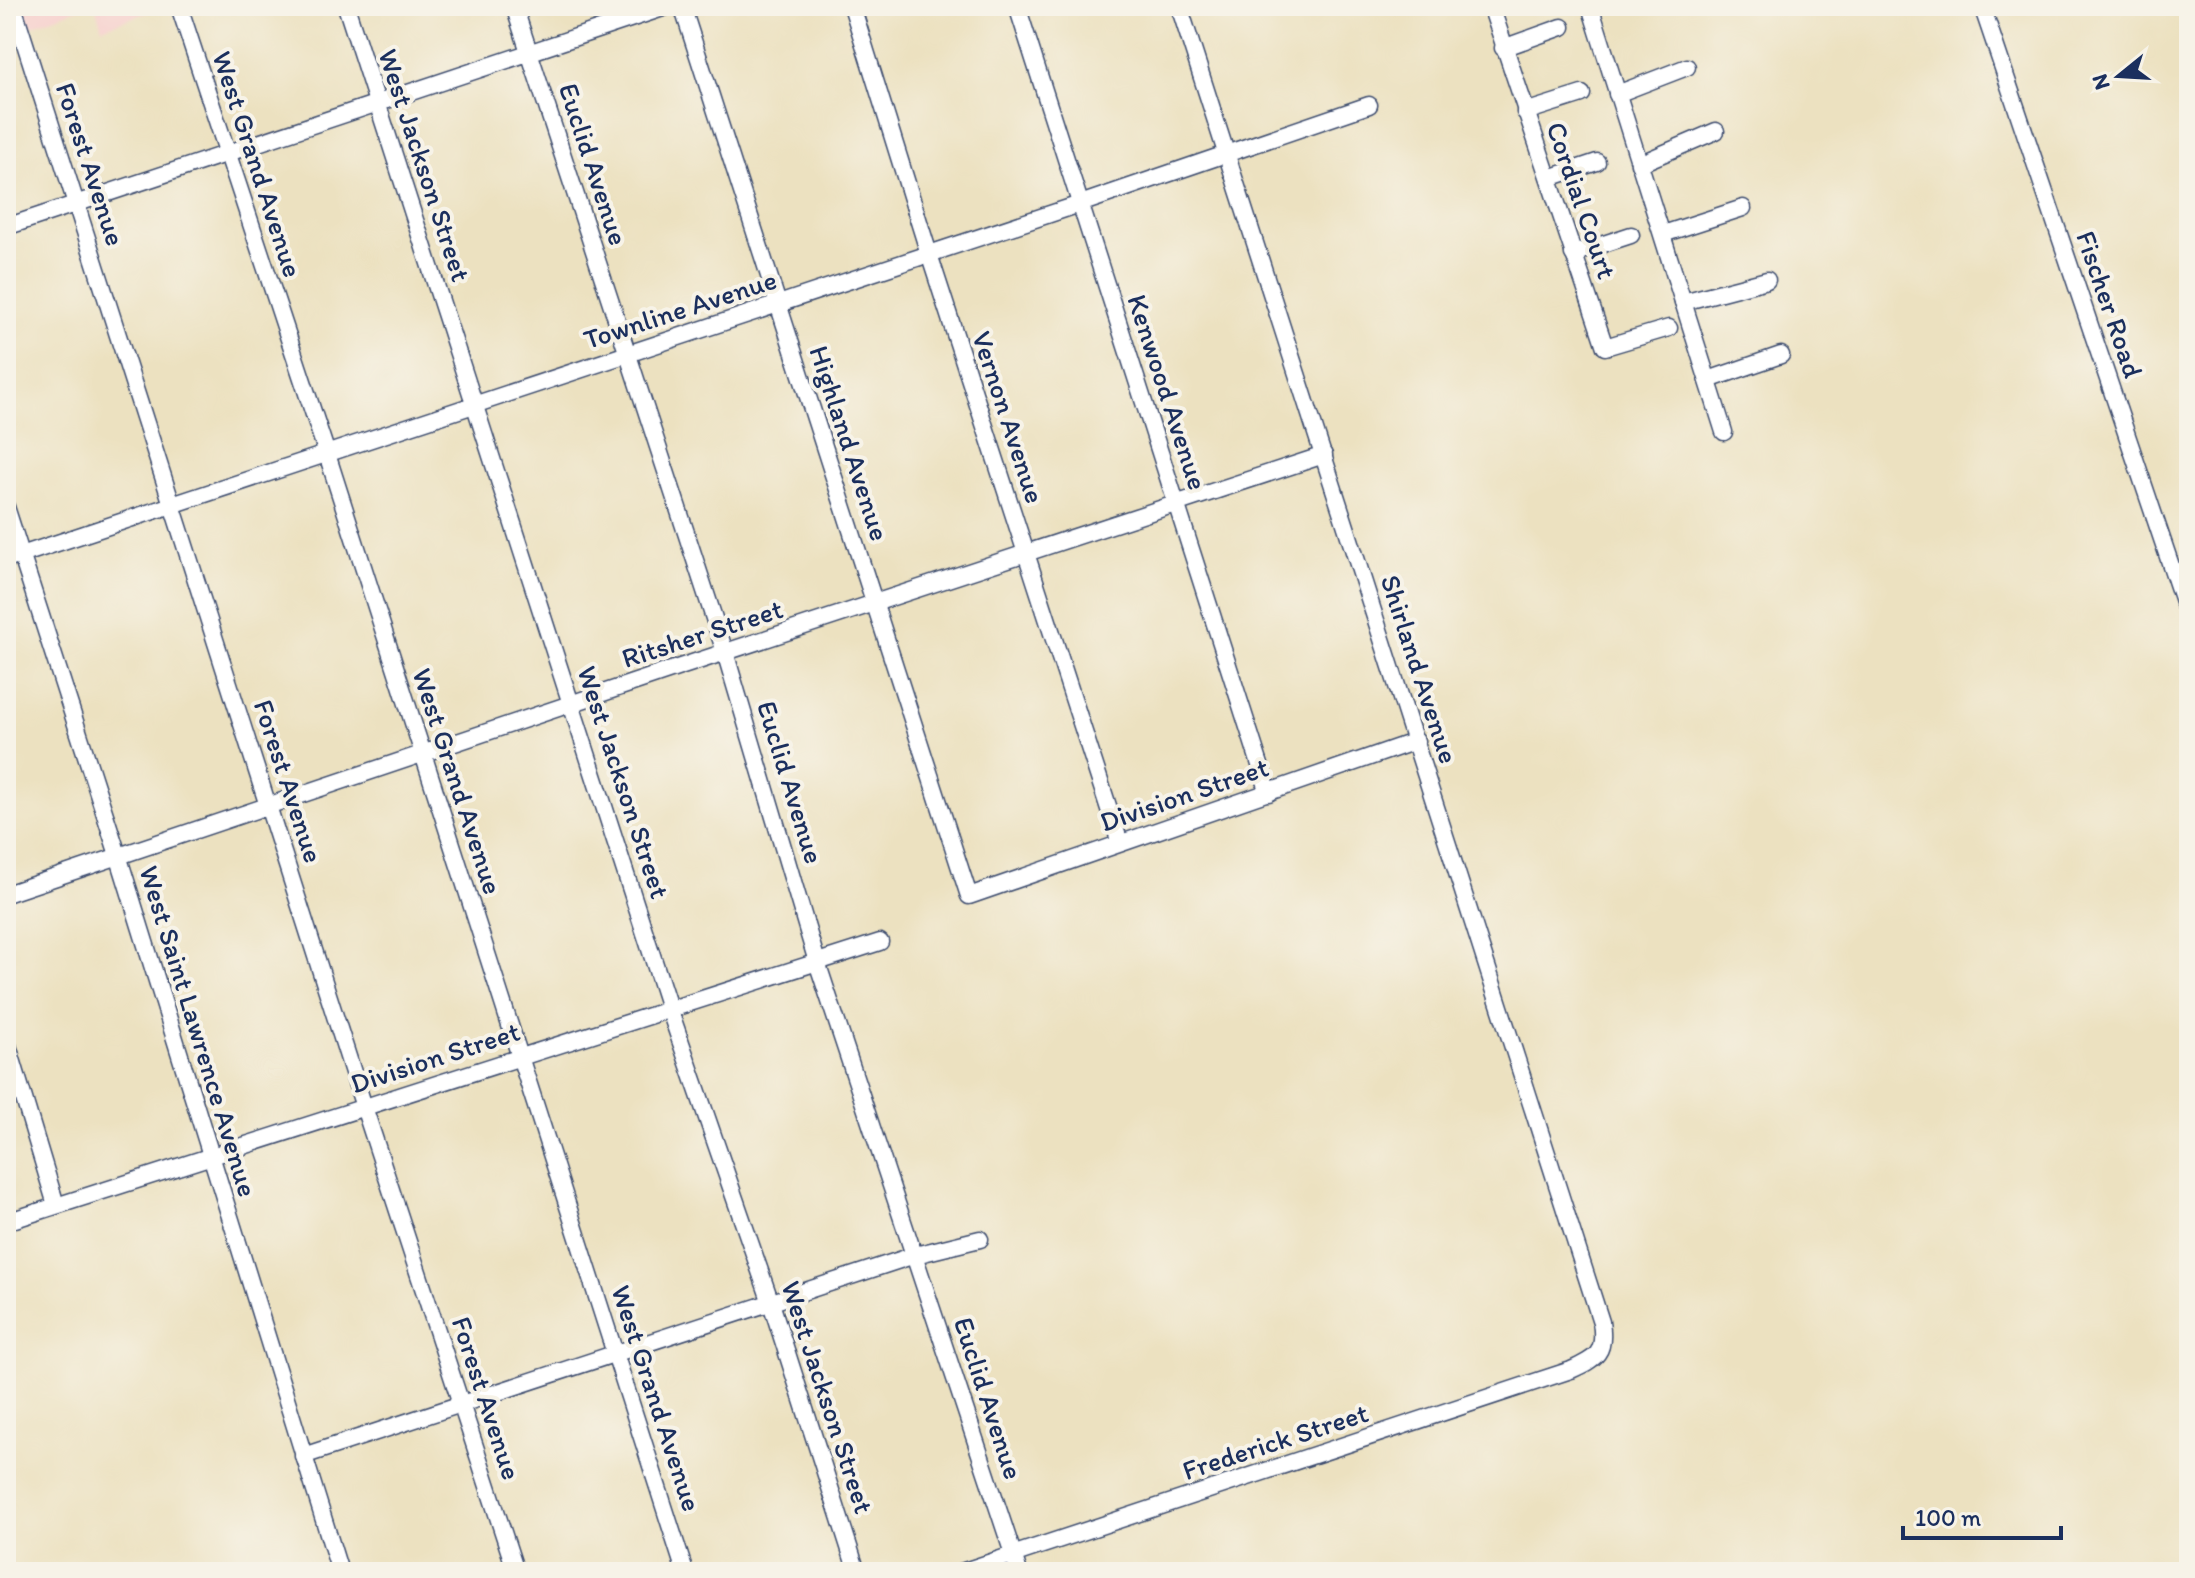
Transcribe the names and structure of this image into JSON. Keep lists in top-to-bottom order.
{
  "streets": {
    "street": [
      "Forest Avenue",
      "West Grand Avenue",
      "Euclid Avenue",
      "West Jackson Street",
      "Cordial Court",
      "Fischer Road",
      "Townline Avenue",
      "Kenwood Avenue",
      "Vernon Avenue",
      "Highland Avenue",
      "Ritsher Street",
      "Shirland Avenue",
      "Division Street",
      "West Saint Lawrence Avenue",
      "Frederick Street"
    ]
  },
  "crossings": [
    ["Forest Avenue", "Townline Avenue"],
    ["Forest Avenue", "Ritsher Street"],
    ["Forest Avenue", "Division Street"],
    ["West Grand Avenue", "Townline Avenue"],
    ["West Grand Avenue", "Ritsher Street"],
    ["West Grand Avenue", "Division Street"],
    ["Euclid Avenue", "Townline Avenue"],
    ["Euclid Avenue", "Ritsher Street"],
    ["Euclid Avenue", "Division Street"],
    ["Euclid Avenue", "Frederick Street"],
    ["West Jackson Street", "Townline Avenue"],
    ["West Jackson Street", "Ritsher Street"],
    ["West Jackson Street", "Division Street"],
    ["Townline Avenue", "Kenwood Avenue"],
    ["Townline Avenue", "Vernon Avenue"],
    ["Townline Avenue", "Highland Avenue"],
    ["Townline Avenue", "Shirland Avenue"],
    ["Townline Avenue", "West Saint Lawrence Avenue"],
    ["Kenwood Avenue", "Ritsher Street"],
    ["Kenwood Avenue", "Division Street"],
    ["Vernon Avenue", "Ritsher Street"],
    ["Vernon Avenue", "Division Street"],
    ["Highland Avenue", "Ritsher Street"],
    ["Highland Avenue", "Division Street"],
    ["Ritsher Street", "Shirland Avenue"],
    ["Ritsher Street", "West Saint Lawrence Avenue"],
    ["Shirland Avenue", "Division Street"],
    ["Shirland Avenue", "Frederick Street"],
    ["Division Street", "West Saint Lawrence Avenue"]
  ],
  "scale_bar": "100 m",
  "north": "left"
}
